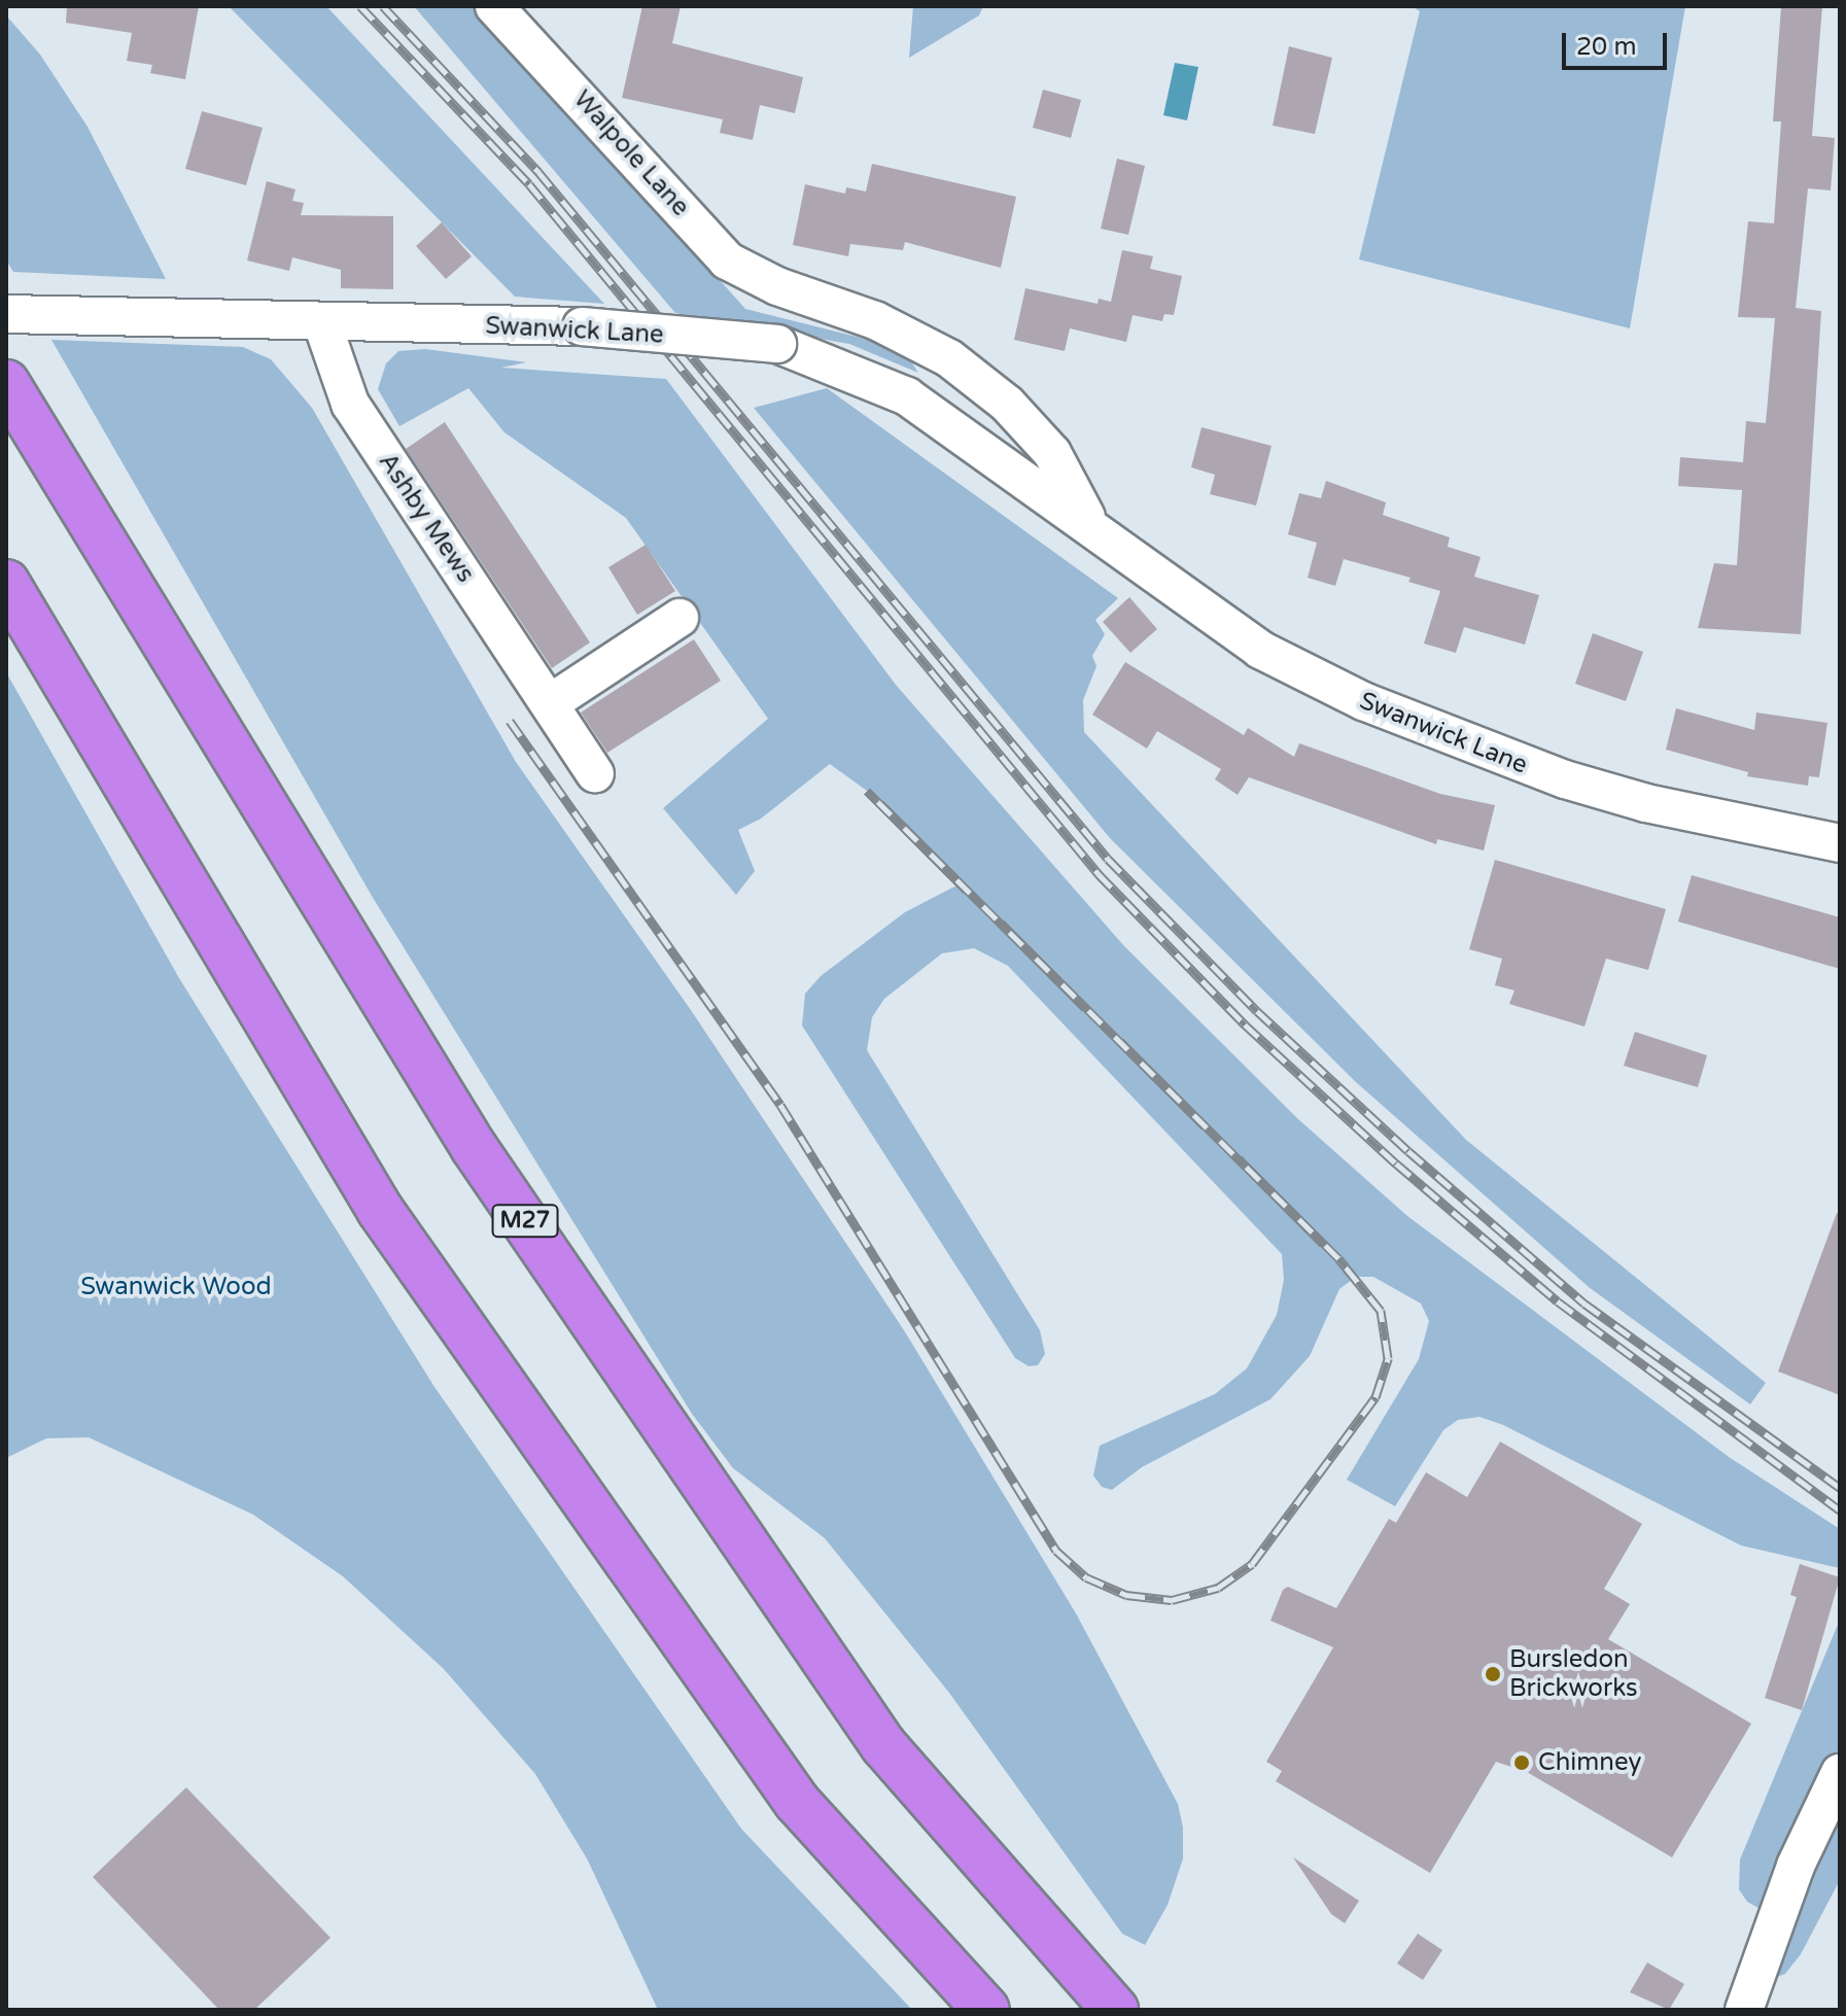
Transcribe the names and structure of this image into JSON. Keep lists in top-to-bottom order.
{
  "streets": {
    "highway": ["M27"],
    "street": ["Walpole Lane", "Swanwick Lane", "Ashby Mews"]
  },
  "crossings": [
    ["Walpole Lane", "Swanwick Lane"],
    ["Swanwick Lane", "Ashby Mews"]
  ],
  "parks": ["Swanwick Wood"],
  "places": ["Bursledon Brickworks", "Chimney"],
  "scale_bar": "20 m"
}
